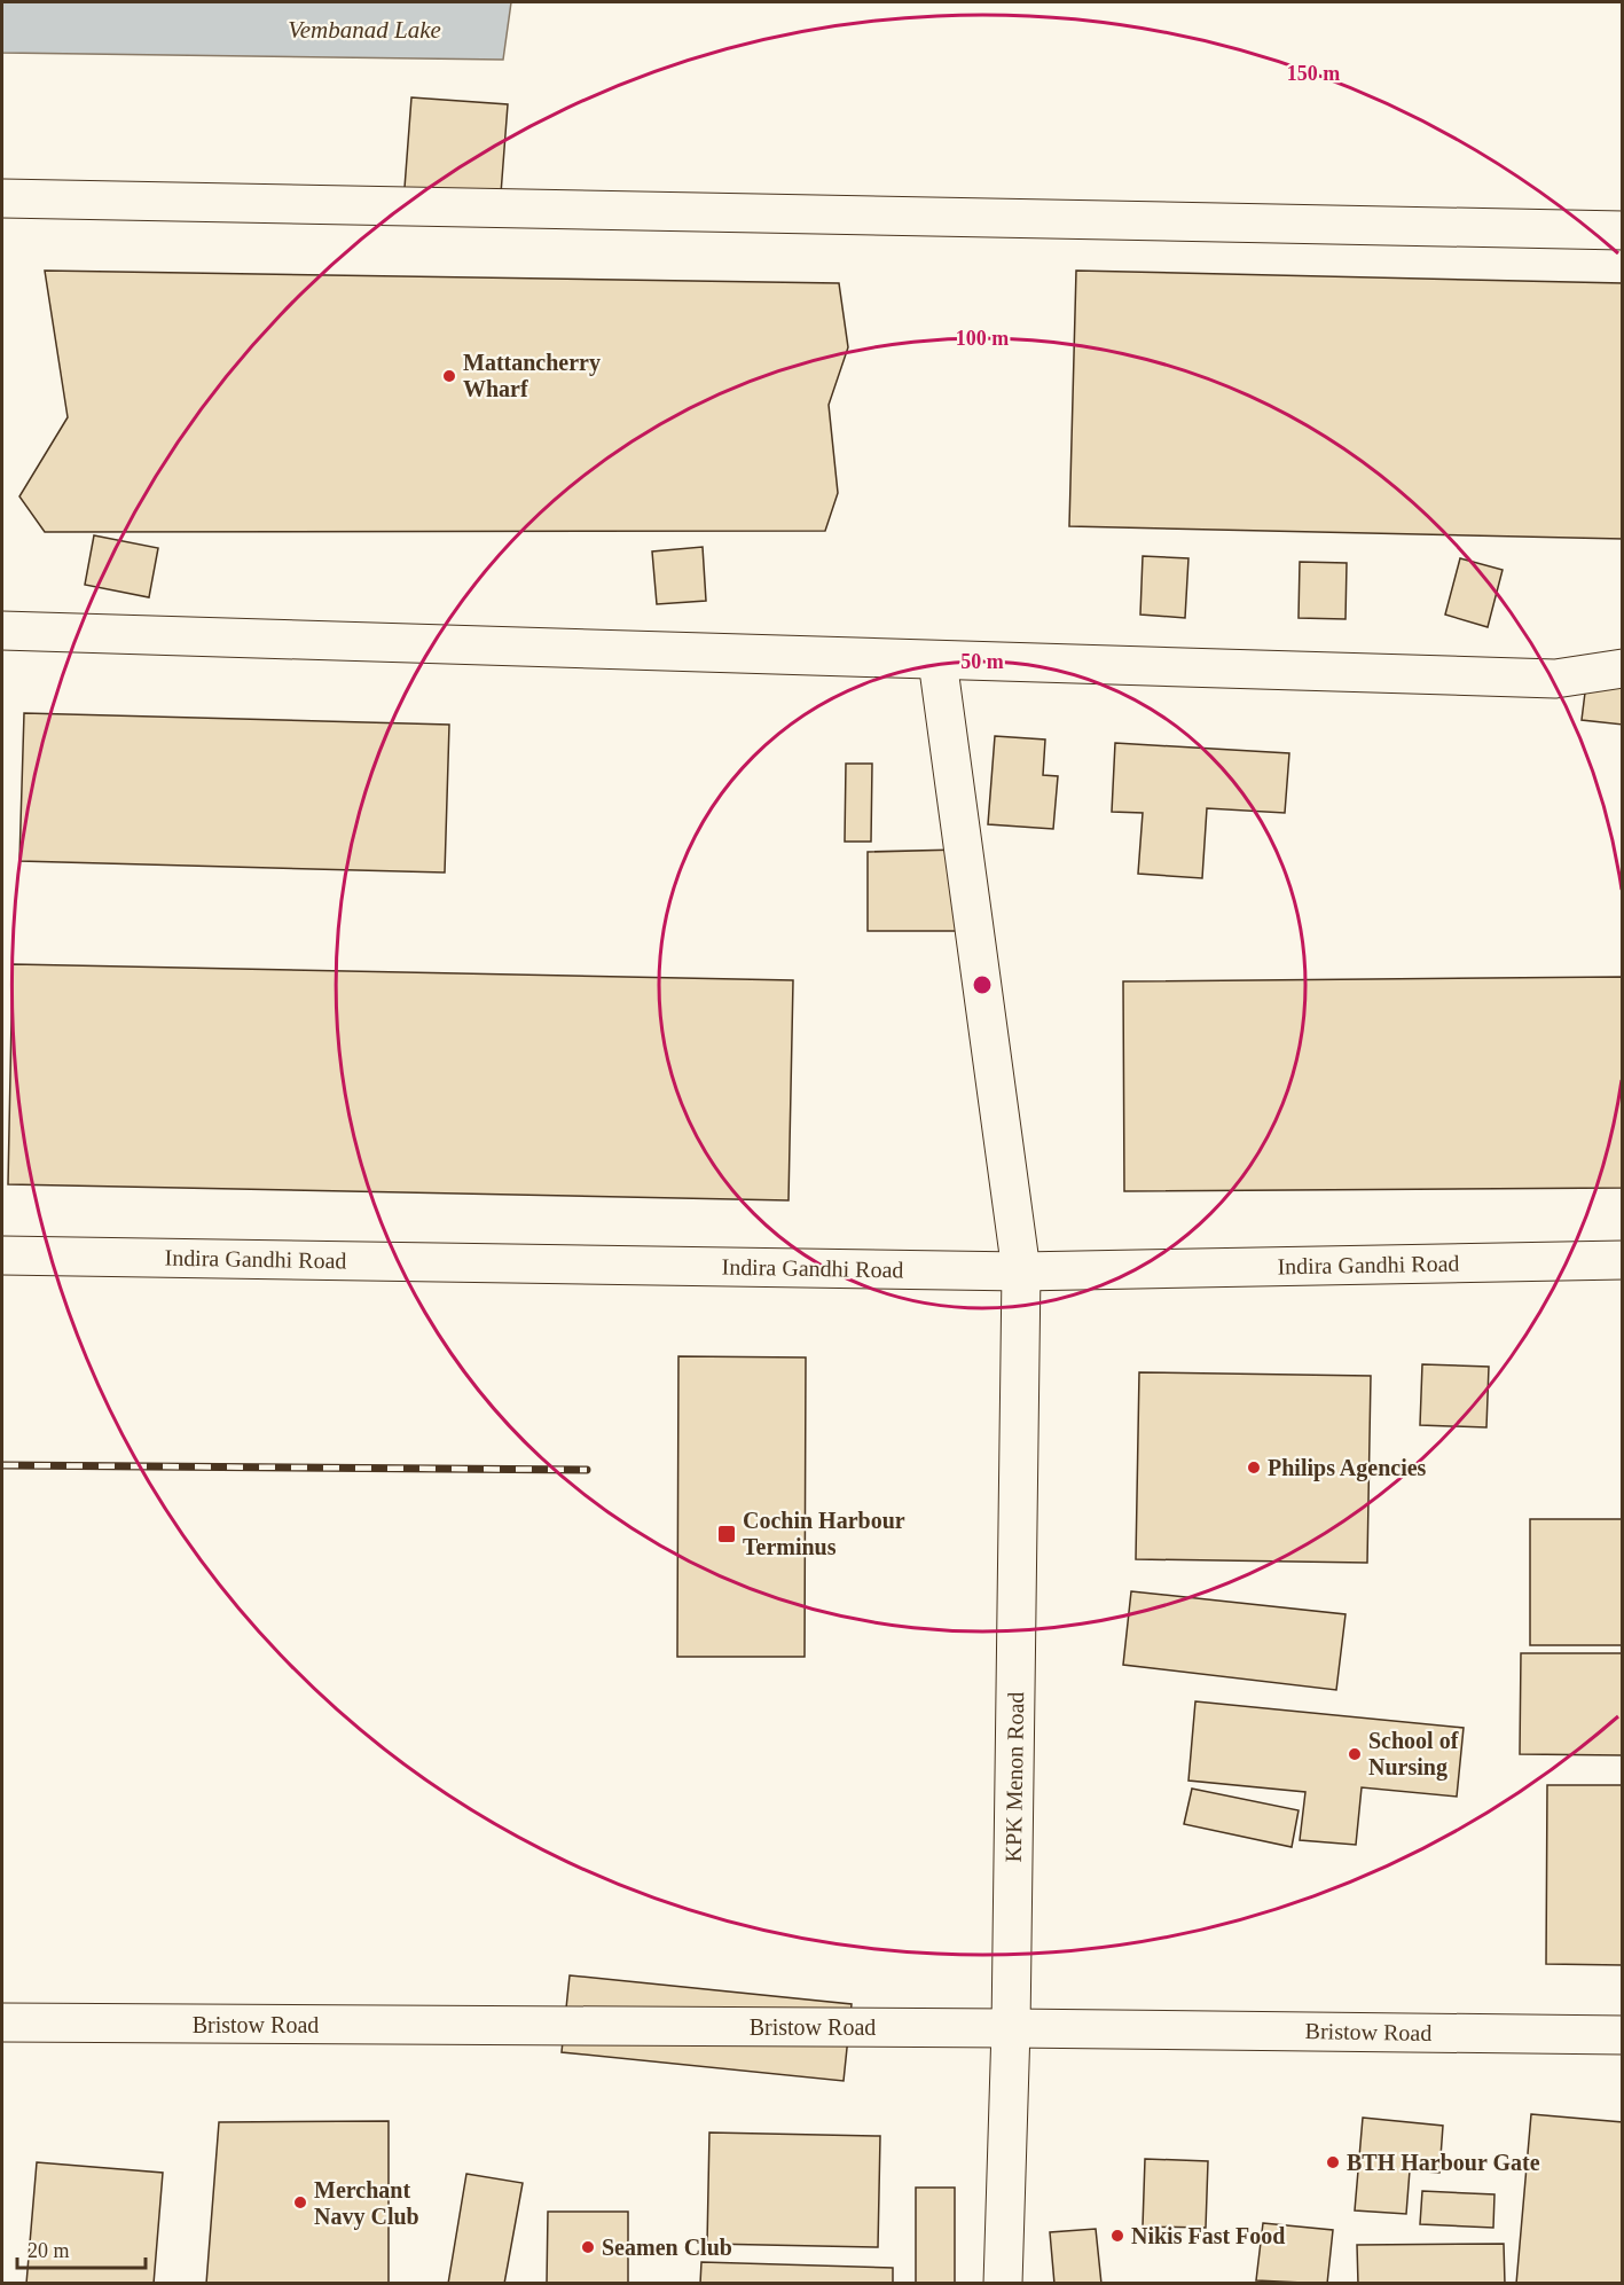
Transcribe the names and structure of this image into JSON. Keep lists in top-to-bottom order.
{
  "streets": {
    "main road": ["Indira Gandhi Road", "KPK Menon Road", "Bristow Road"]
  },
  "crossings": [
    ["Indira Gandhi Road", "KPK Menon Road"],
    ["KPK Menon Road", "Bristow Road"]
  ],
  "water": ["Vembanad Lake"],
  "places": {
    "other": [
      "Mattancherry Wharf",
      "Philips Agencies",
      "School of Nursing",
      "BTH Harbour Gate",
      "Merchant Navy Club",
      "Nikis Fast Food",
      "Seamen Club"
    ],
    "transit": ["Cochin Harbour Terminus"]
  },
  "scale_bar": "20 m",
  "rings": ["150 m", "100 m", "50 m"]
}
